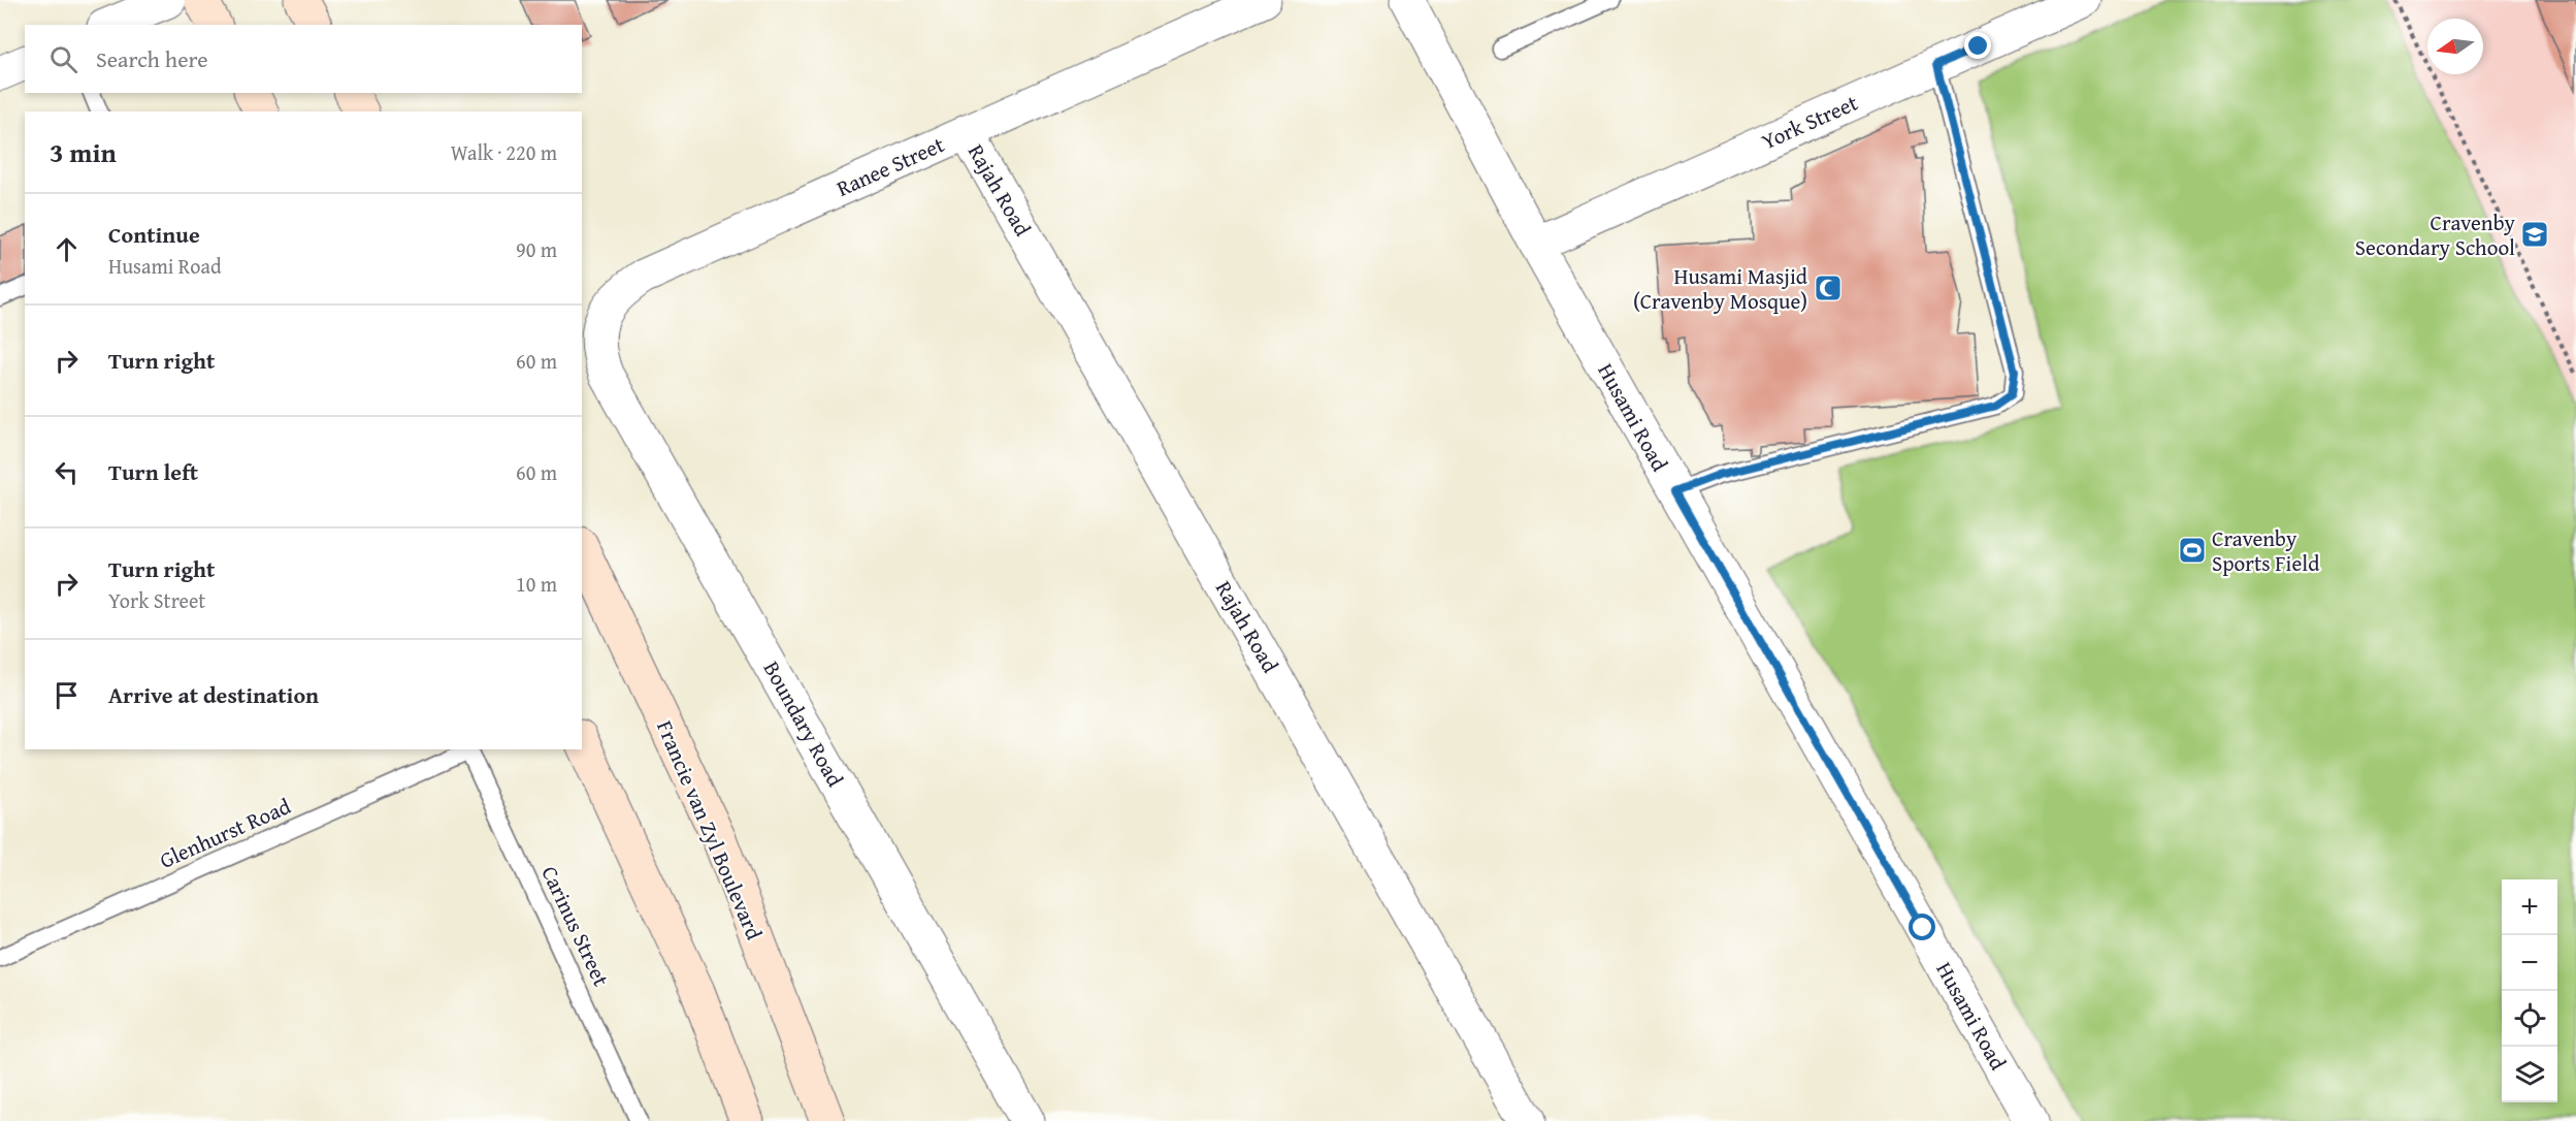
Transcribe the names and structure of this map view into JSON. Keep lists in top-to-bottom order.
{
  "streets": {
    "main road": ["Francie van Zyl Boulevard"],
    "street": [
      "York Street",
      "Ranee Street",
      "Rajah Road",
      "Husami Road",
      "Boundary Road"
    ],
    "lane": ["Glenhurst Road", "Carinus Street"]
  },
  "crossings": [
    ["York Street", "Husami Road"],
    ["Ranee Street", "Rajah Road"],
    ["Ranee Street", "Boundary Road"],
    ["Glenhurst Road", "Carinus Street"]
  ],
  "places": {
    "school or university": ["Cravenby Secondary School"],
    "mosque": ["Husami Masjid (Cravenby Mosque)"],
    "sports": ["Cravenby Sports Field"]
  },
  "north": "left",
  "page": {
    "search": "Search here",
    "heading": ["3 min", "Walk · 220 m"],
    "list": [
      ["Continue", "Husami Road", "90 m"],
      ["Turn right", "60 m"],
      ["Turn left", "60 m"],
      ["Turn right", "York Street", "10 m"],
      "Arrive at destination"
    ],
    "map_buttons": ["+", "−"]
  }
}
